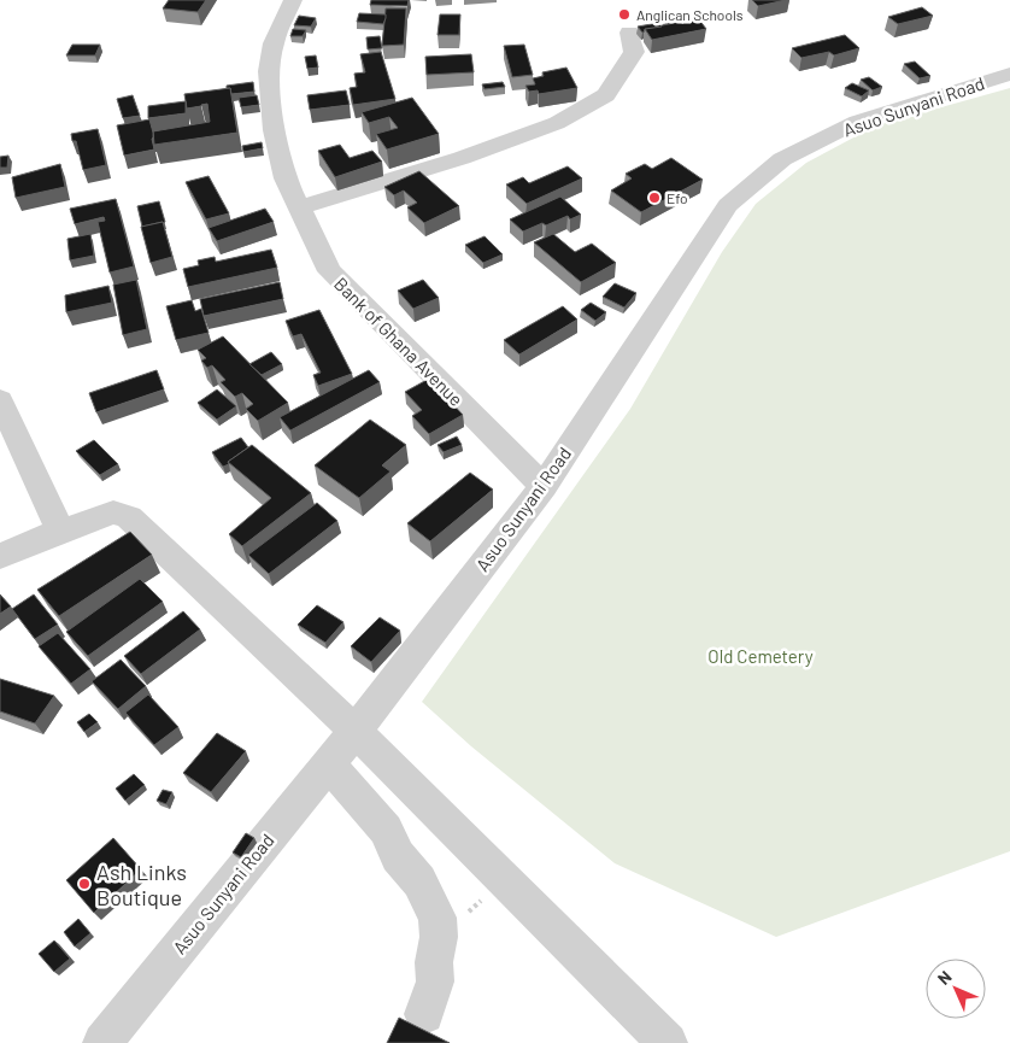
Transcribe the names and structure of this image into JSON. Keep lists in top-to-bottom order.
{
  "streets": {
    "street": ["Asuo Sunyani Road", "Bank of Ghana Avenue"]
  },
  "crossings": [
    ["Asuo Sunyani Road", "Bank of Ghana Avenue"]
  ],
  "parks": ["Old Cemetery"],
  "places": ["Anglican Schools", "Efo", "Ash Links Boutique"],
  "north": "top left"
}
